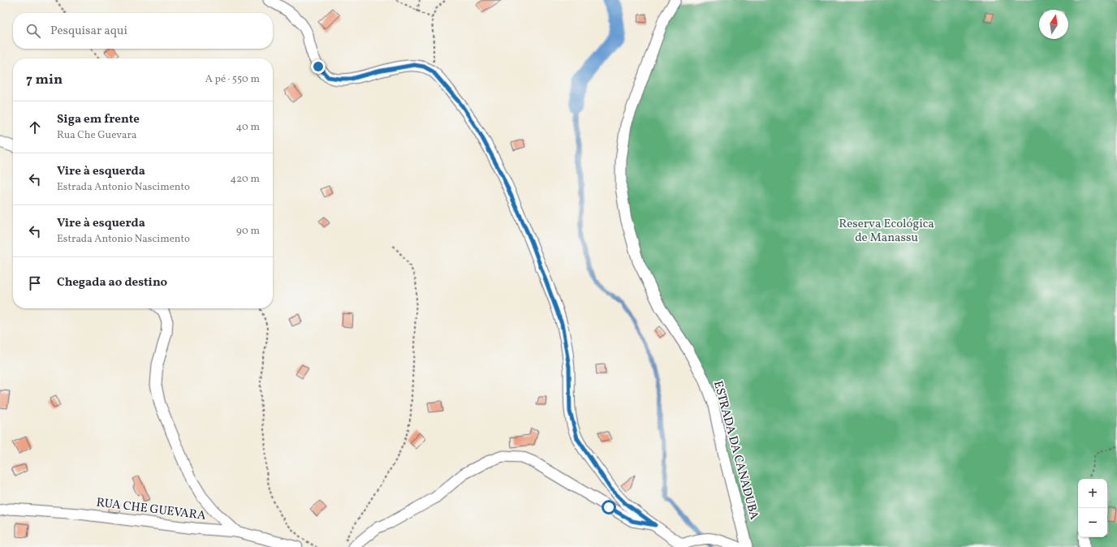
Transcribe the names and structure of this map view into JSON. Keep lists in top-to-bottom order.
{
  "streets": {
    "street": ["ESTRADA DA CANADUBA", "RUA CHE GUEVARA"]
  },
  "parks": ["Reserva Ecológica de Manassu"],
  "north": "top",
  "page": {
    "search": "Pesquisar aqui",
    "heading": ["7 min", "A pé · 550 m"],
    "list": [
      ["Siga em frente", "Rua Che Guevara", "40 m"],
      ["Vire à esquerda", "Estrada Antonio Nascimento", "420 m"],
      ["Vire à esquerda", "Estrada Antonio Nascimento", "90 m"],
      "Chegada ao destino"
    ],
    "map_buttons": ["+", "−"]
  }
}
